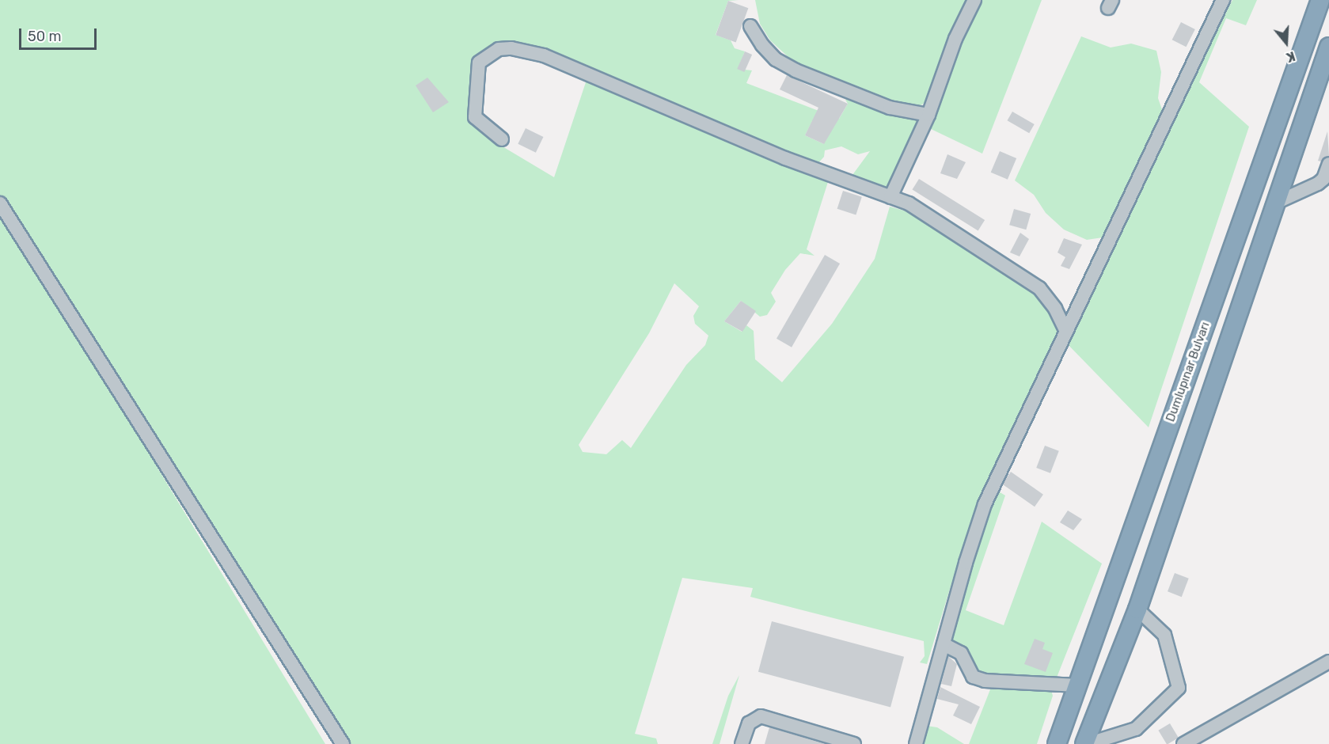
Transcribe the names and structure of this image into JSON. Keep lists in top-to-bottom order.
{
  "streets": {
    "highway": ["Dumlupınar Bulvarı"]
  },
  "scale_bar": "50 m",
  "north": "bottom"
}
